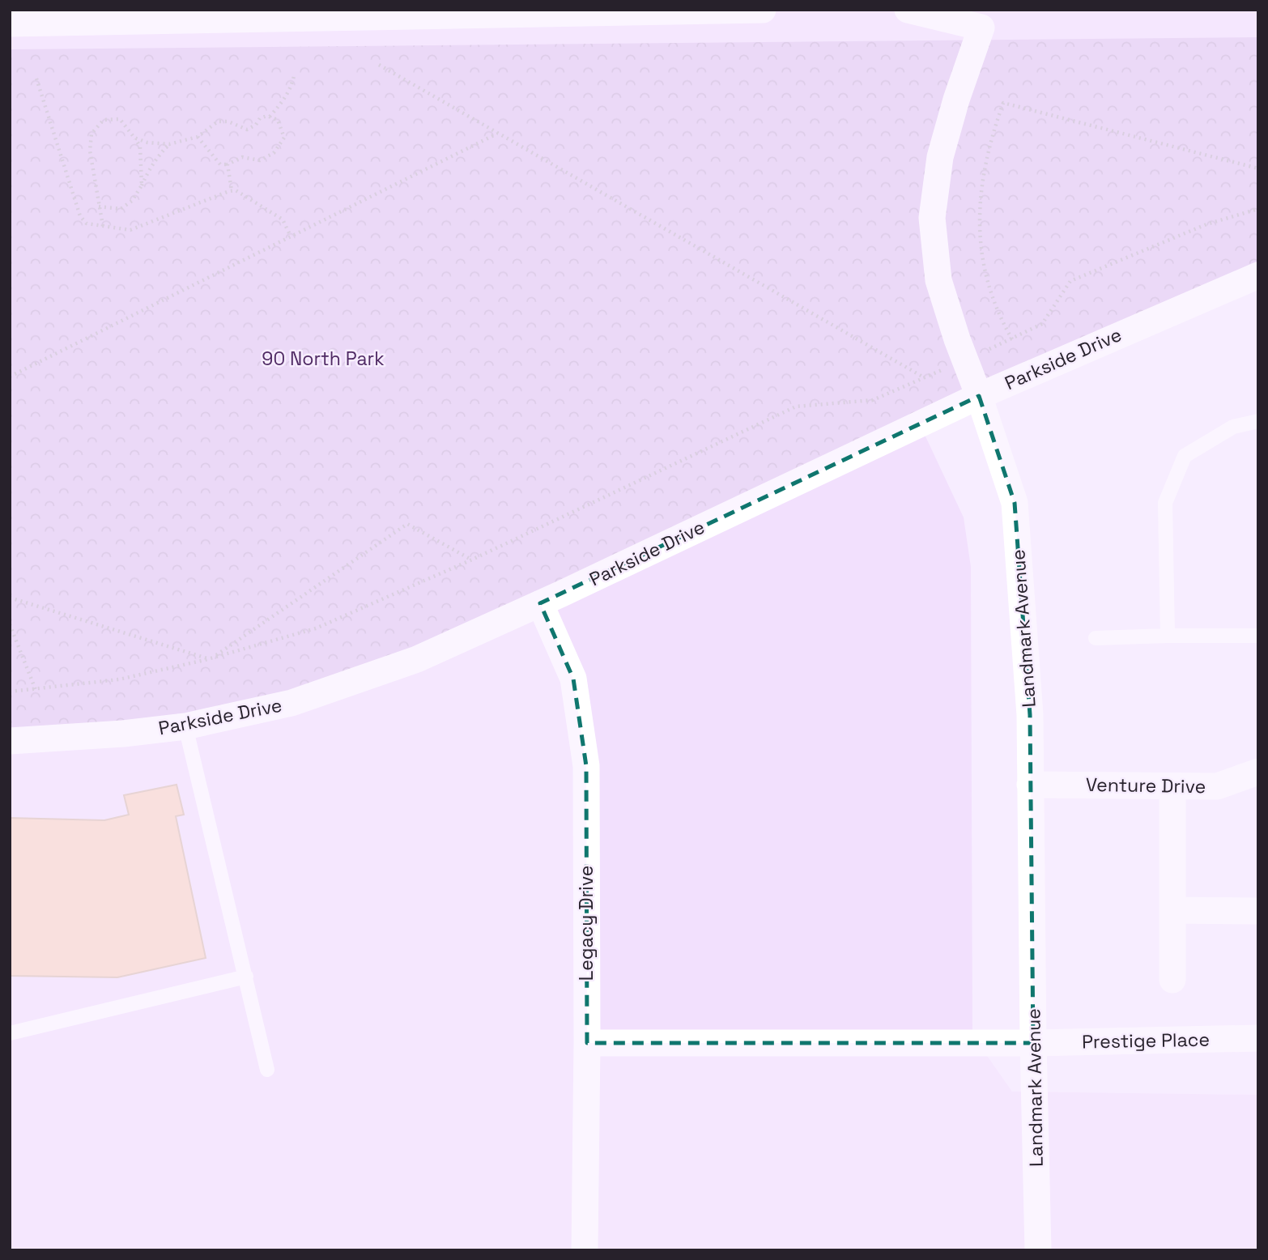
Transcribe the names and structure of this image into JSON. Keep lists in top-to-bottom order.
{
  "streets": {
    "street": [
      "Parkside Drive",
      "Landmark Avenue",
      "Venture Drive",
      "Legacy Drive",
      "Prestige Place"
    ]
  },
  "crossings": [
    ["Parkside Drive", "Landmark Avenue"],
    ["Parkside Drive", "Legacy Drive"],
    ["Landmark Avenue", "Venture Drive"],
    ["Landmark Avenue", "Prestige Place"],
    ["Legacy Drive", "Prestige Place"]
  ],
  "parks": ["90 North Park"]
}
